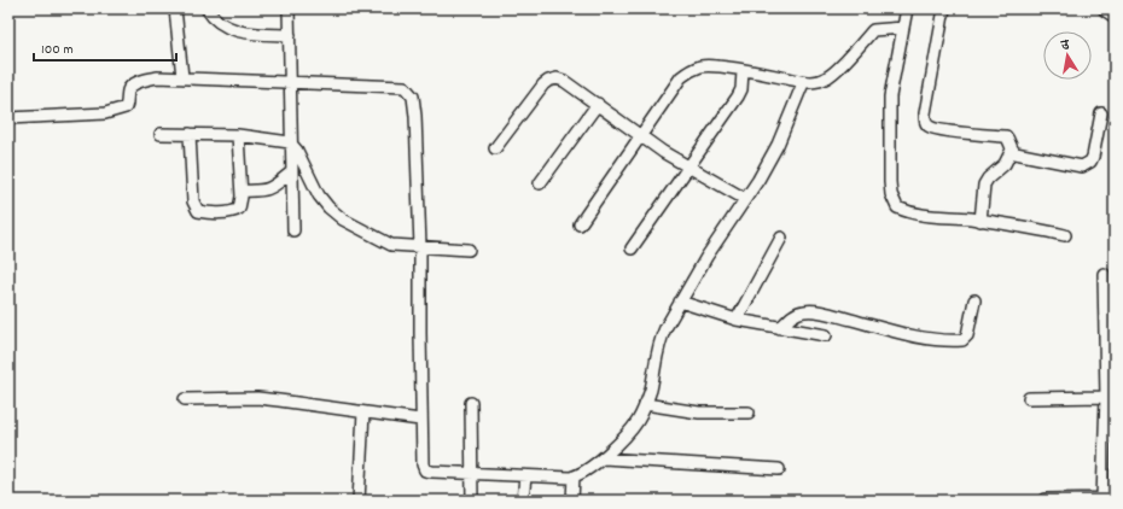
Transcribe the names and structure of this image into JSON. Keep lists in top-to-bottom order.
{
  "scale_bar": "100 m",
  "north": "top"
}
